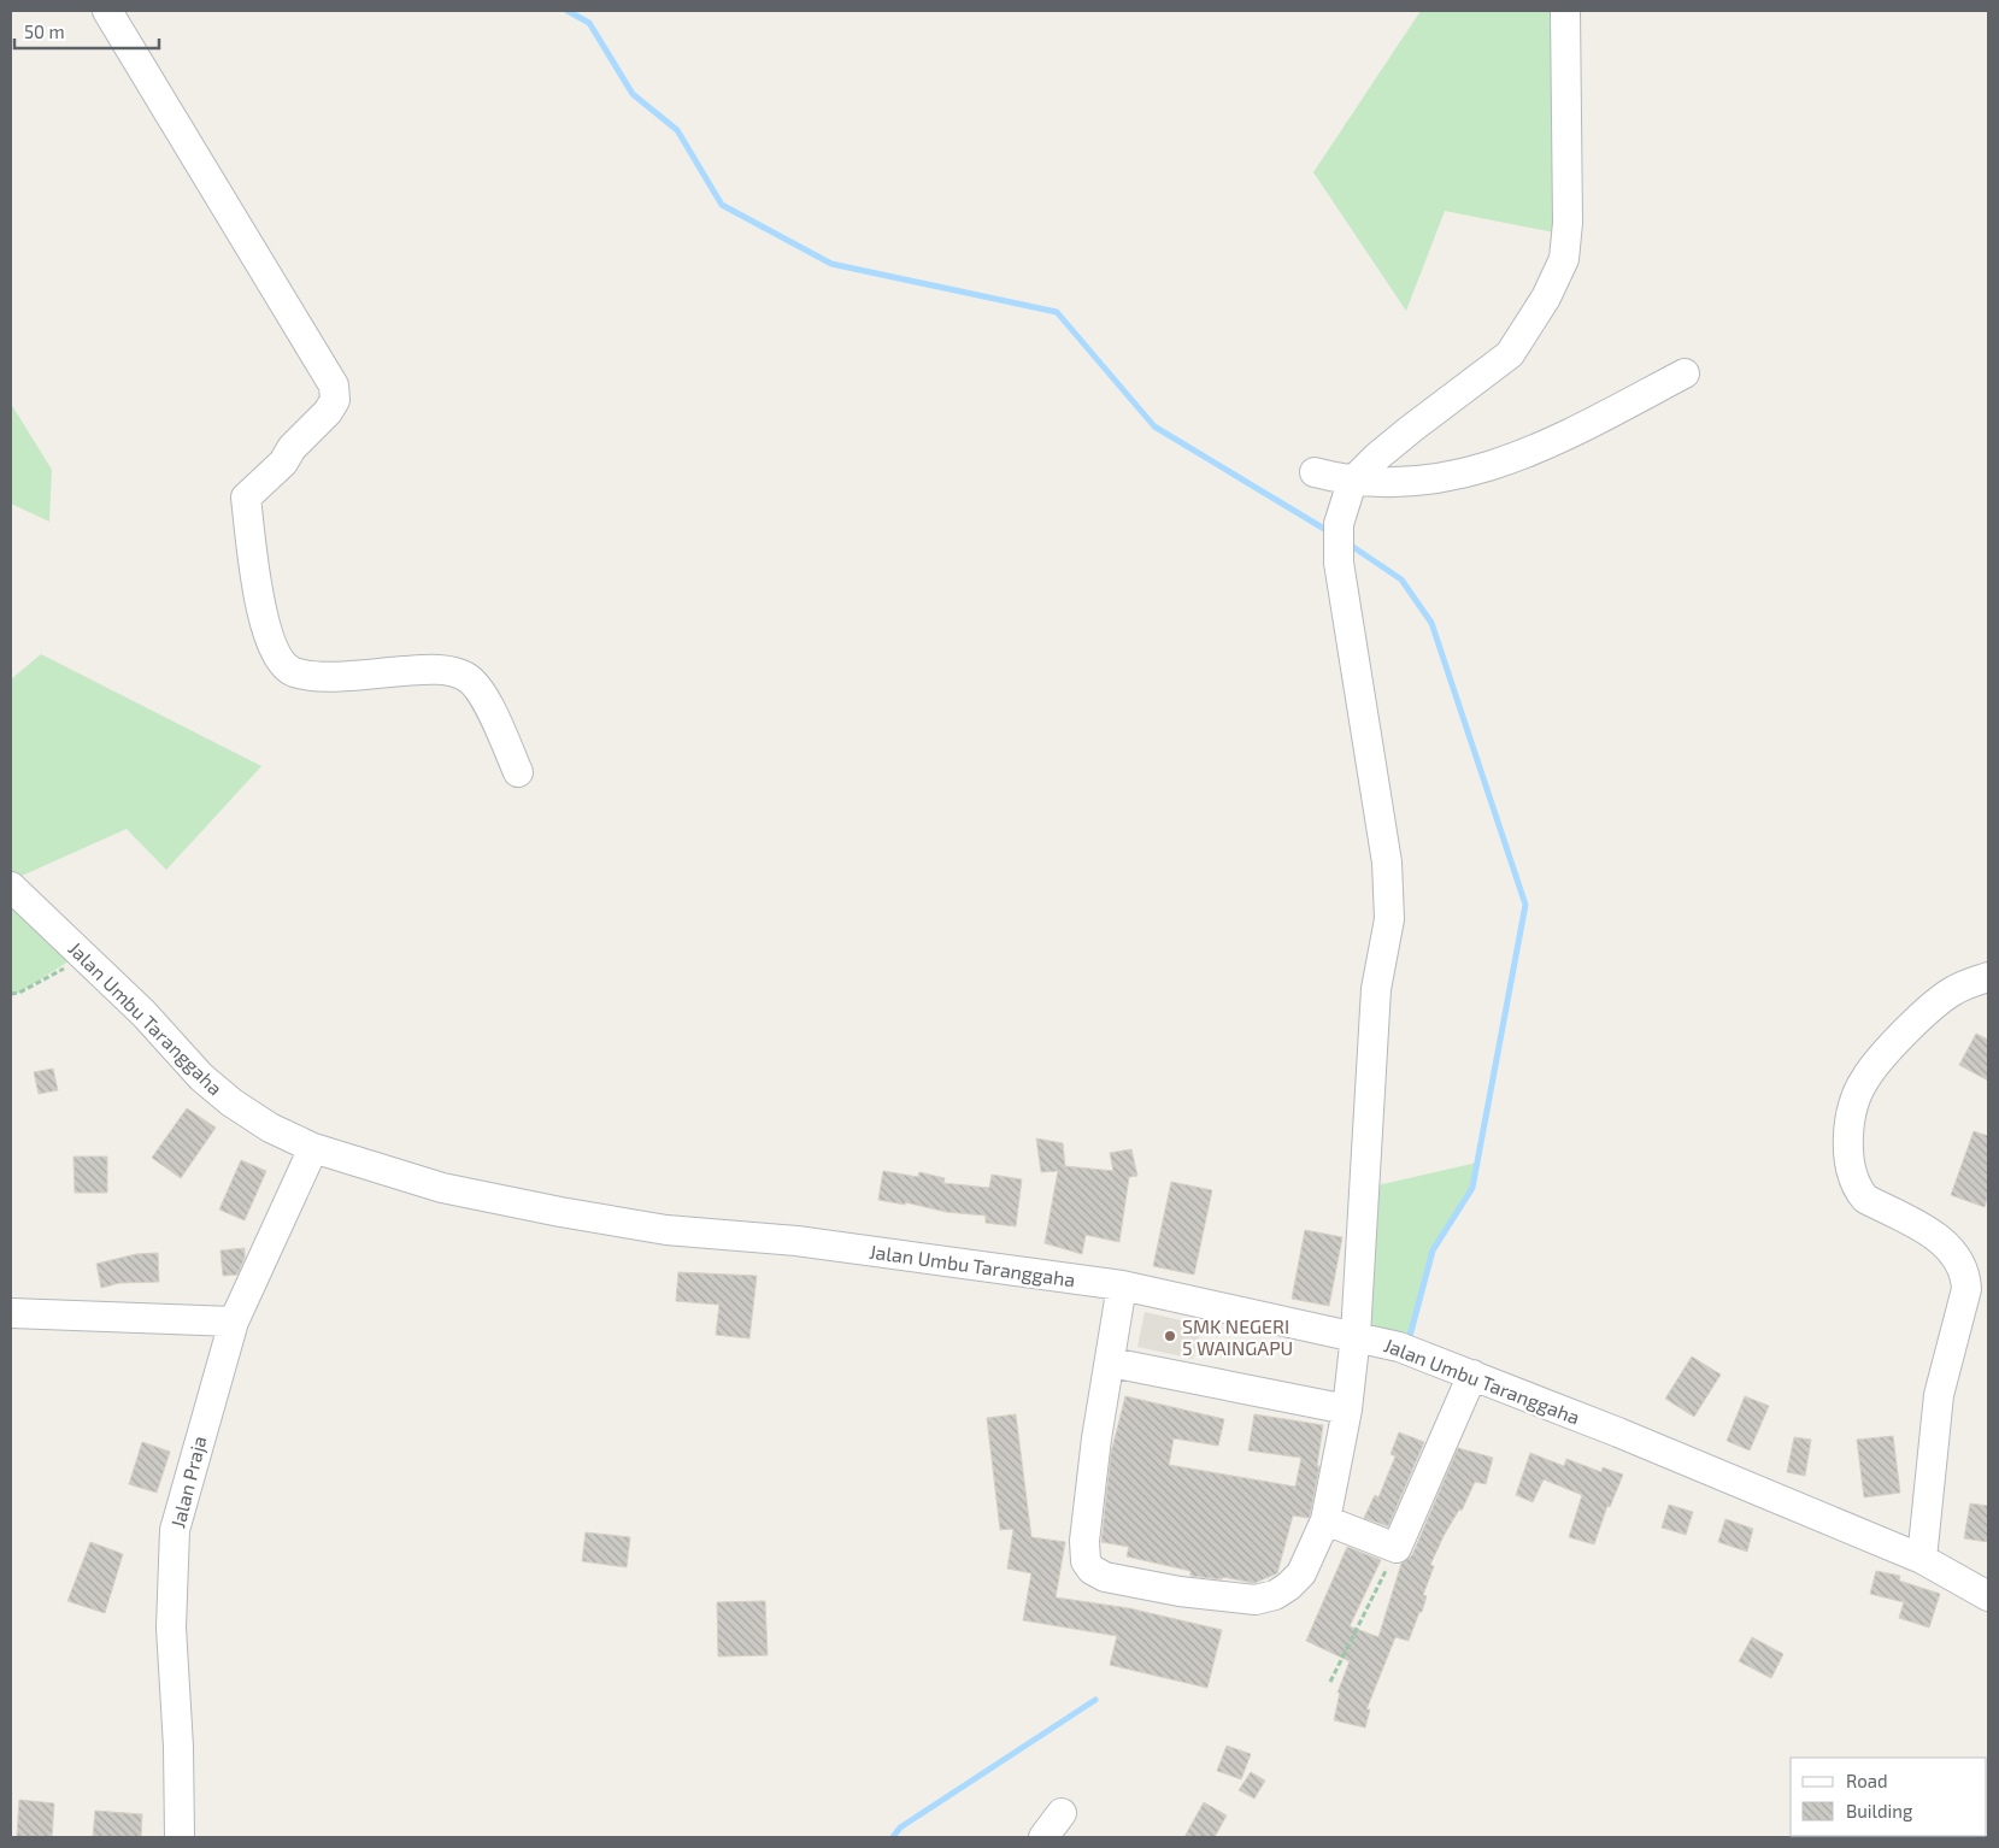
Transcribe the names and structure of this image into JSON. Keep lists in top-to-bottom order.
{
  "streets": {
    "street": ["Jalan Umbu Taranggaha", "Jalan Praja"]
  },
  "crossings": [
    ["Jalan Umbu Taranggaha", "Jalan Praja"]
  ],
  "places": ["SMK NEGERI 5 WAINGAPU"],
  "legend": ["Road", "Building"],
  "scale_bar": "50 m"
}
